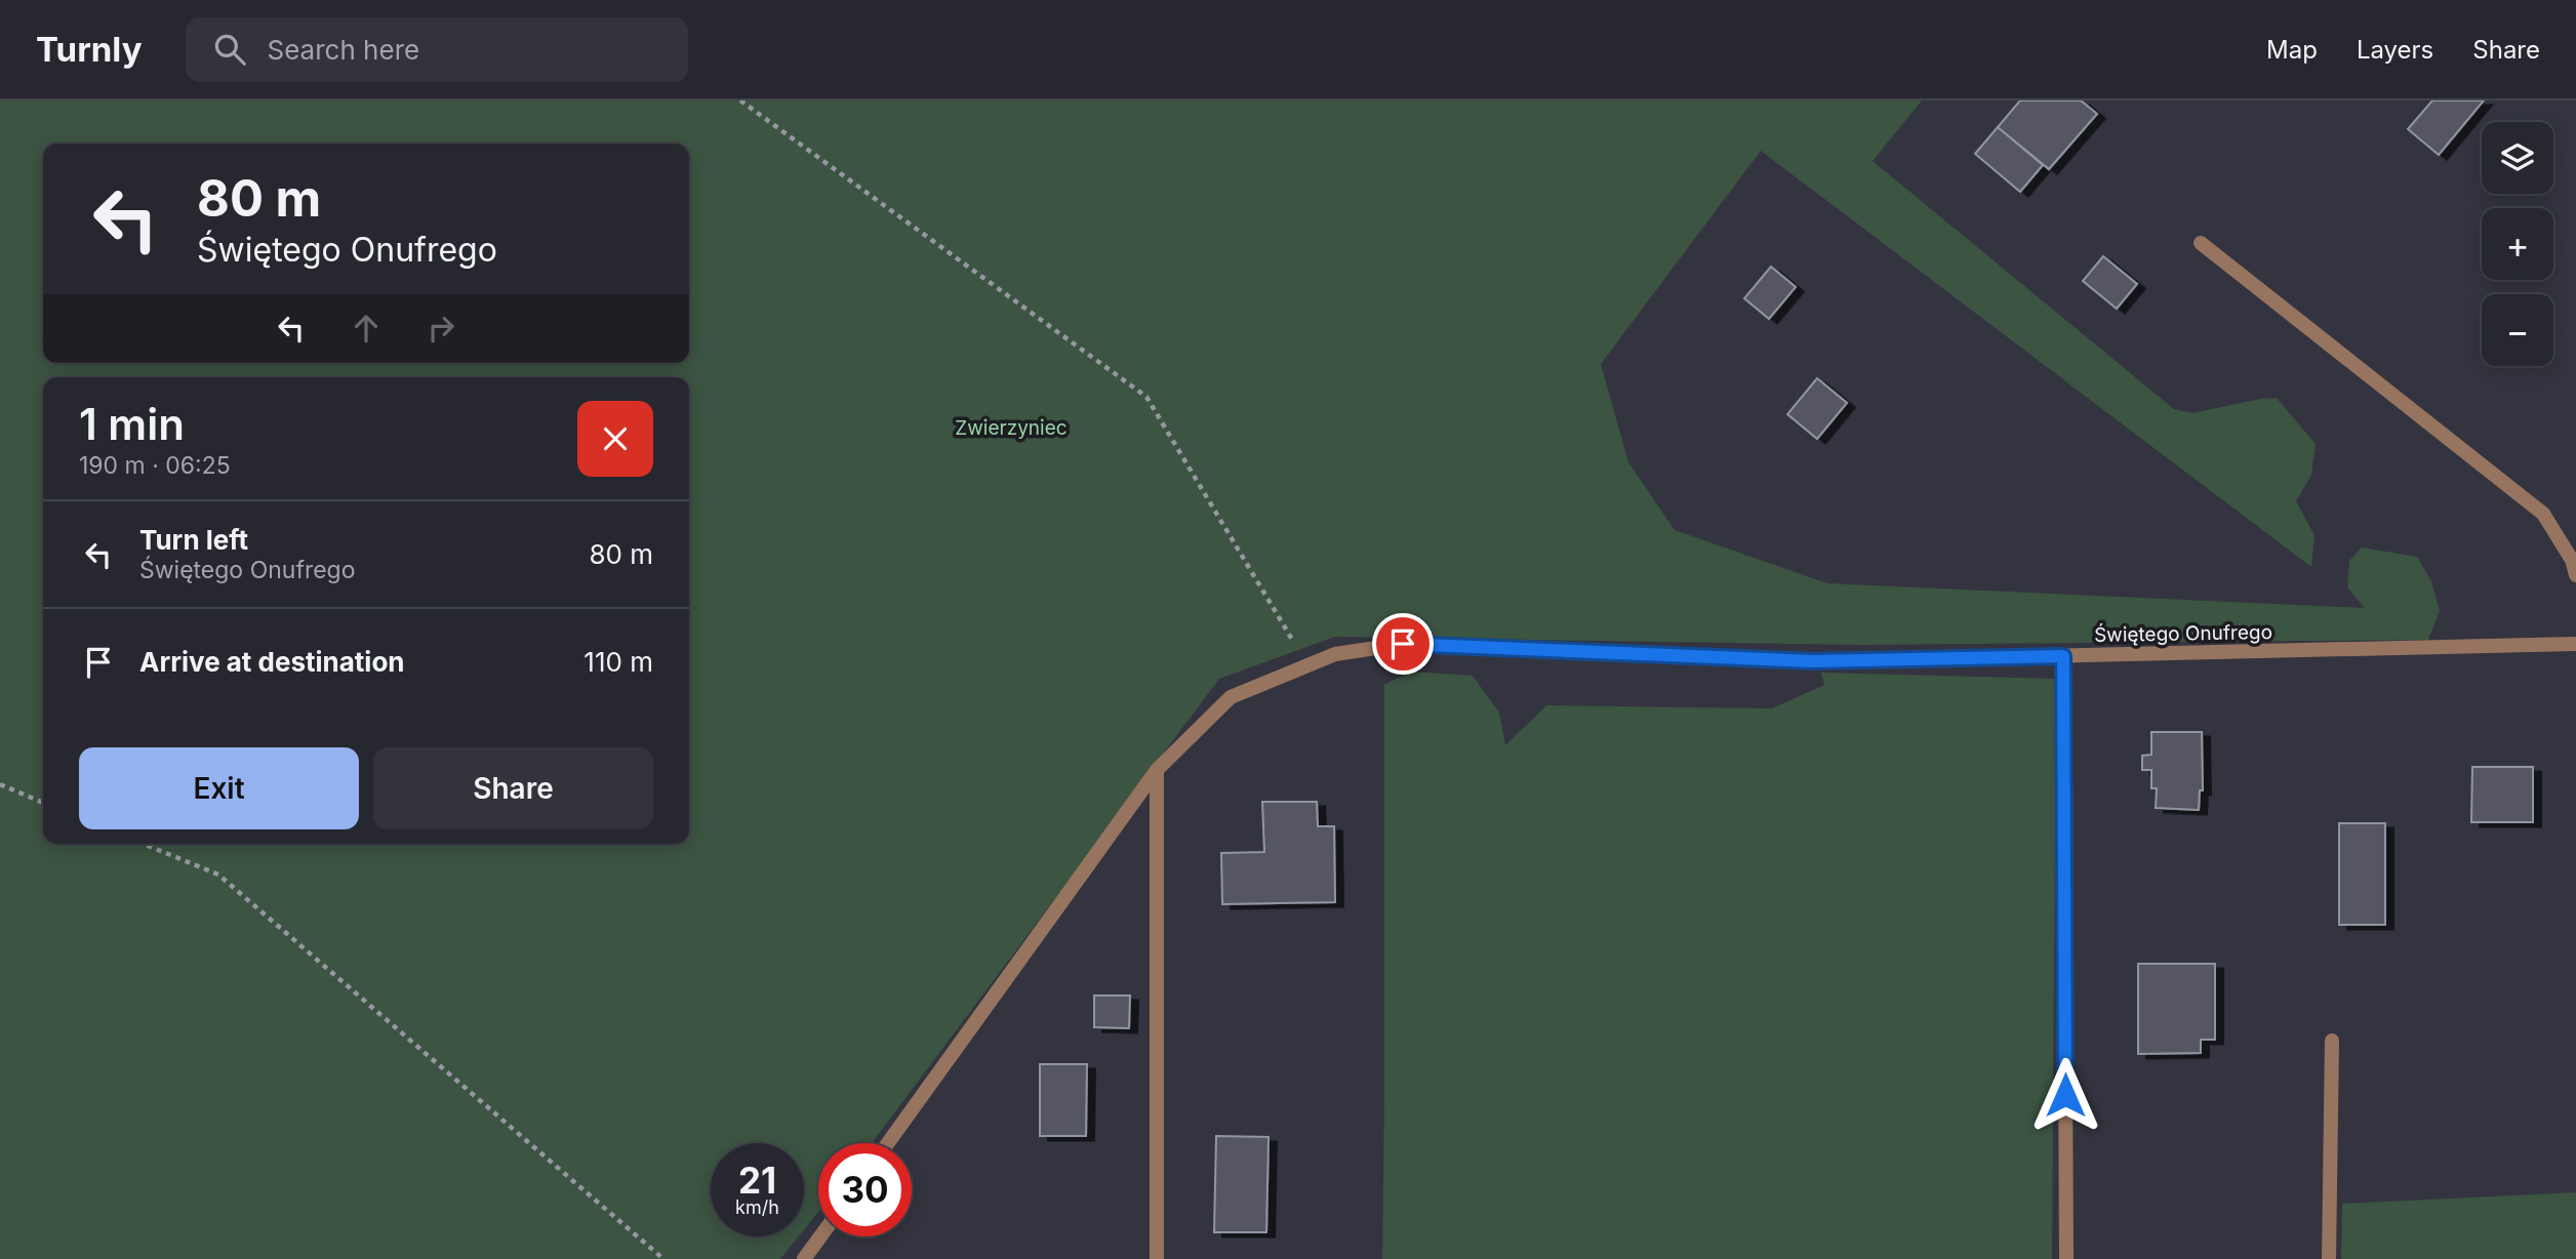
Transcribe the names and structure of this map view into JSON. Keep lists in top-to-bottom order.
{
  "streets": {
    "street": ["Świętego Onufrego"]
  },
  "parks": ["Zwierzyniec"],
  "page": {
    "header": "Turnly",
    "search": "Search here",
    "nav": ["Map", "Layers", "Share"],
    "map_buttons": ["+", "−"],
    "turn": ["80 m", "Świętego Onufrego"],
    "heading": ["1 min", "190 m · 06:25"],
    "list": [
      {
        "name": "Turn left",
        "note": "Świętego Onufrego",
        "value": "80 m"
      },
      {
        "name": "Arrive at destination",
        "value": "110 m"
      }
    ],
    "buttons": ["Exit", "Share"],
    "speed": "21 km/h",
    "limit": "30"
  }
}
